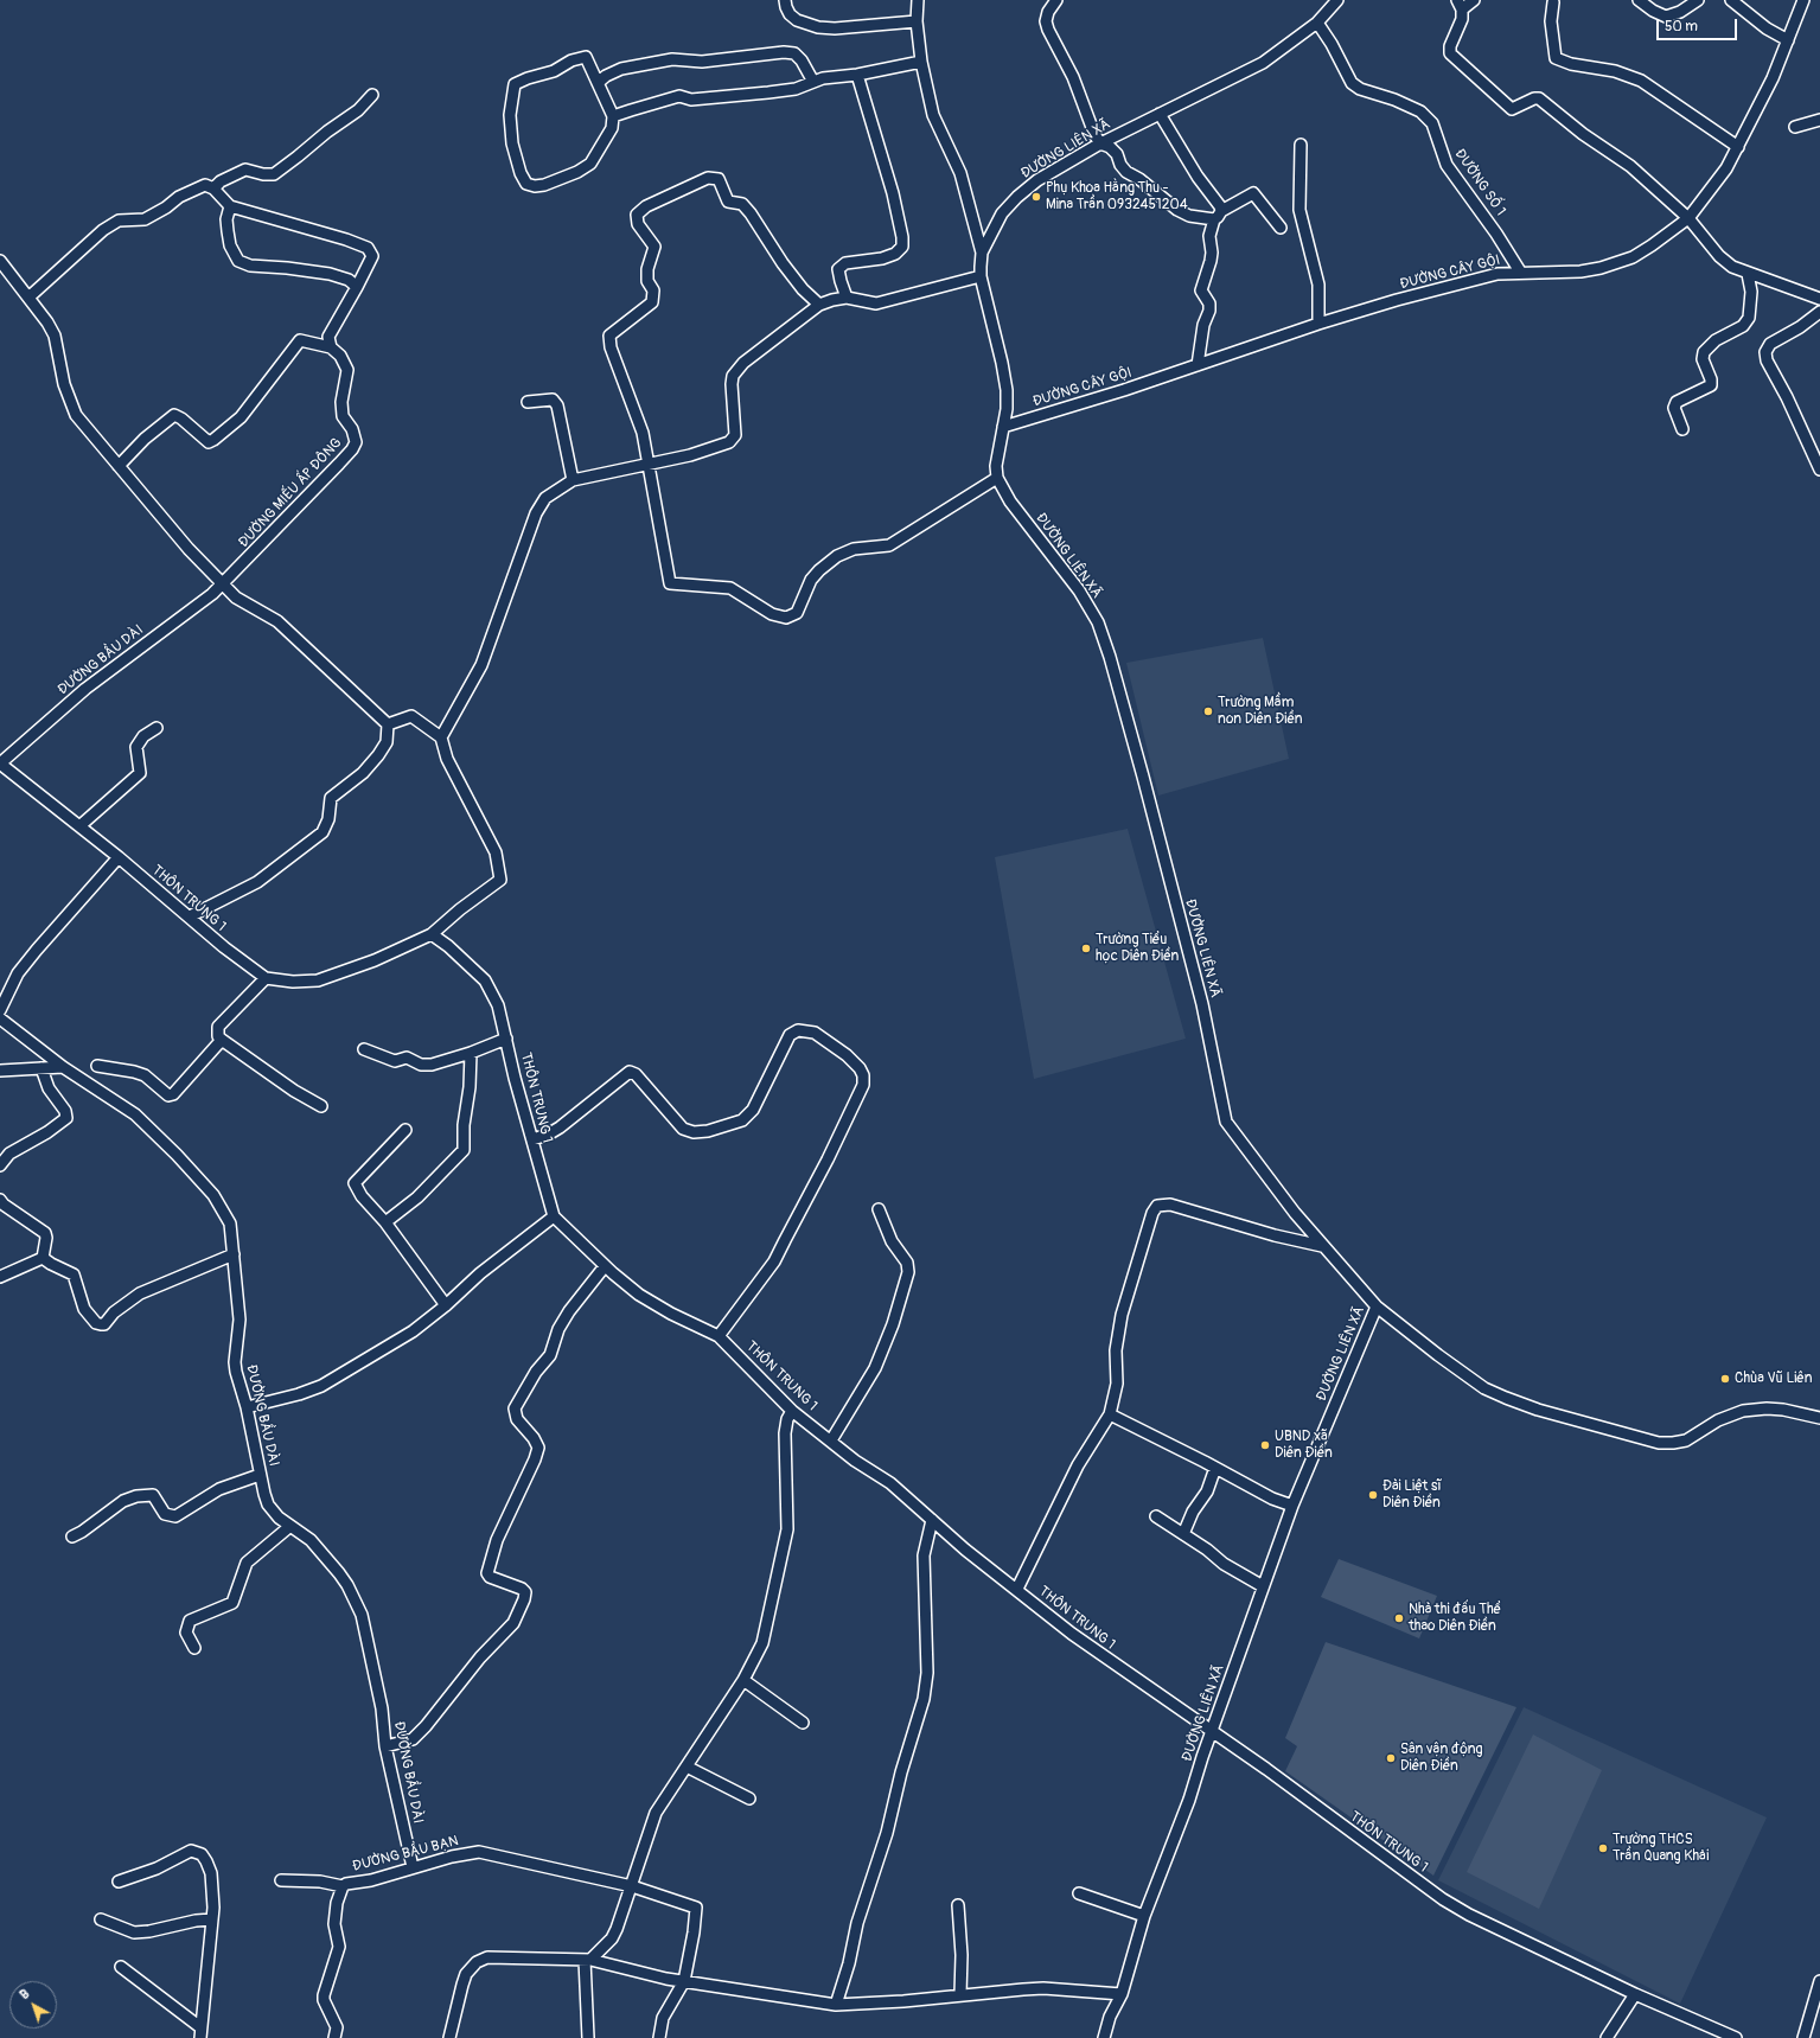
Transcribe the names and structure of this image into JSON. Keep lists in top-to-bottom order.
{
  "streets": {
    "street": [
      "ĐƯỜNG LIÊN XÃ",
      "ĐƯỜNG SỐ 1",
      "ĐƯỜNG CÂY GỘI",
      "ĐƯỜNG MIẾU ẤP ĐÔNG",
      "ĐƯỜNG BẦU DÀI",
      "THÔN TRUNG 1",
      "ĐƯỜNG BẦU BẠN"
    ]
  },
  "crossings": [
    ["ĐƯỜNG LIÊN XÃ", "ĐƯỜNG SỐ 1"],
    ["ĐƯỜNG LIÊN XÃ", "ĐƯỜNG CÂY GỘI"],
    ["ĐƯỜNG LIÊN XÃ", "THÔN TRUNG 1"],
    ["ĐƯỜNG SỐ 1", "ĐƯỜNG CÂY GỘI"],
    ["ĐƯỜNG MIẾU ẤP ĐÔNG", "ĐƯỜNG BẦU DÀI"],
    ["ĐƯỜNG BẦU DÀI", "THÔN TRUNG 1"],
    ["ĐƯỜNG BẦU DÀI", "ĐƯỜNG BẦU BẠN"]
  ],
  "places": [
    "Phụ Khoa Hằng Thu - Mina Trần 0932451204",
    "Trường Mầm non Diên Điền",
    "Trường Tiểu học Diên Điền",
    "Chùa Vũ Liên",
    "UBND xã Diên Điền",
    "Đài Liệt sĩ Diên Điền",
    "Nhà thi đấu Thể thao Diên Điền",
    "Sân vận động Diên Điền",
    "Trường THCS Trần Quang Khải"
  ],
  "scale_bar": "50 m",
  "north": "top left"
}
